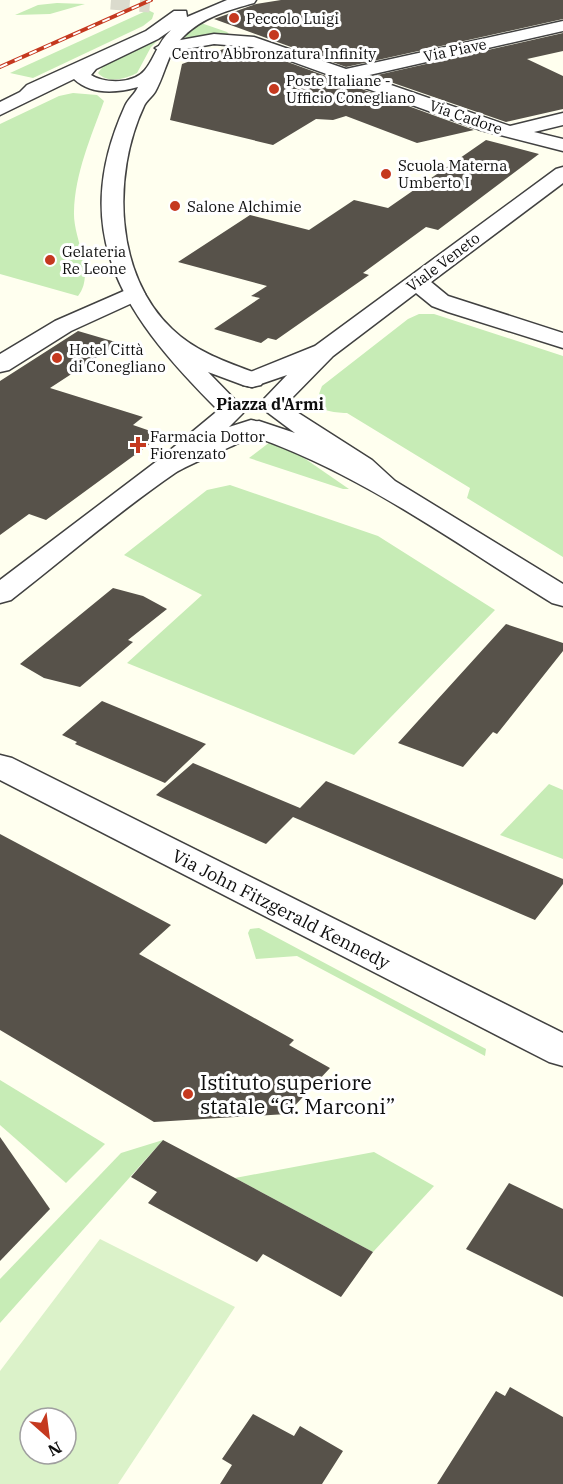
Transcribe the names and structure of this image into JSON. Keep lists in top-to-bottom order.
{
  "streets": {
    "street": [
      "Via Piave",
      "Via Cadore",
      "Viale Veneto",
      "Via John Fitzgerald Kennedy"
    ]
  },
  "crossings": [
    ["Via Piave", "Via Cadore"]
  ],
  "districts": ["Piazza d'Armi"],
  "places": {
    "other": [
      "Peccolo Luigi",
      "Centro Abbronzatura Infinity",
      "Poste Italiane - Ufficio Conegliano",
      "Scuola Materna Umberto I",
      "Salone Alchimie",
      "Gelateria Re Leone",
      "Hotel Città di Conegliano",
      "Istituto superiore statale “G. Marconi”"
    ],
    "health": ["Farmacia Dottor Fiorenzato"]
  },
  "north": "bottom right"
}
